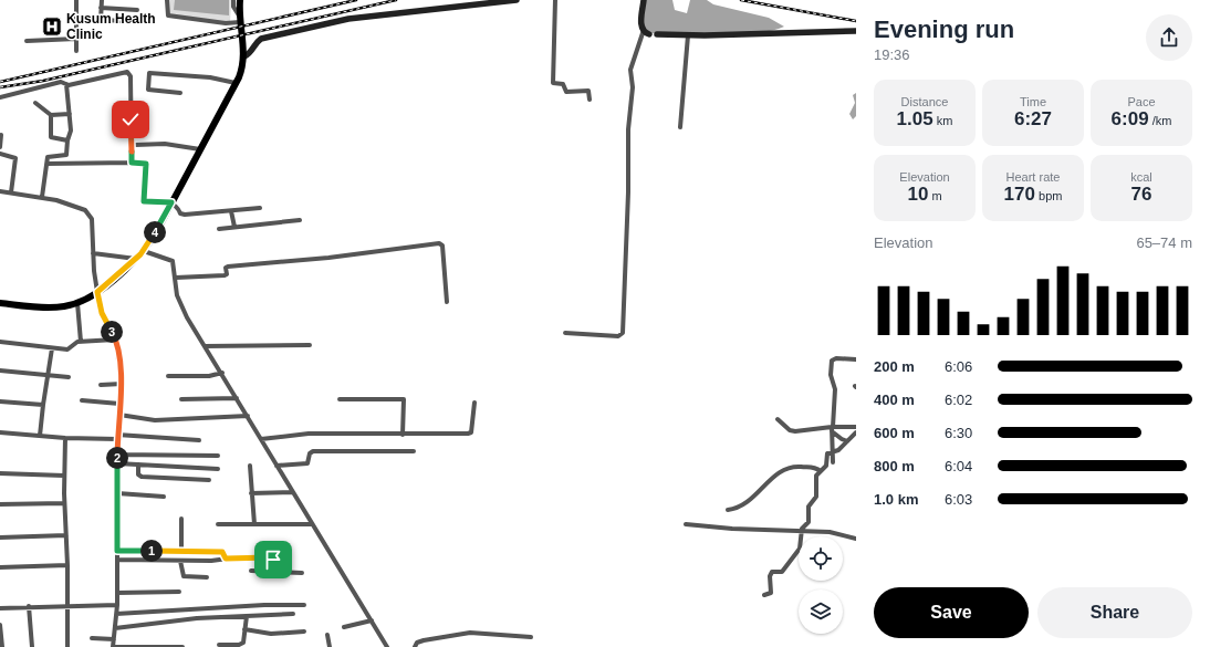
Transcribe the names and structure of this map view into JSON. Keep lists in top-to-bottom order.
{
  "places": {
    "hospital": ["Kusum Health Clinic"]
  },
  "page": {
    "heading": ["Evening run", "19:36"],
    "stats": [
      ["Distance", "1.05 km"],
      ["Time", "6:27"],
      ["Pace", "6:09 /km"],
      ["Elevation", "10 m"],
      ["Heart rate", "170 bpm"],
      ["kcal", "76"]
    ],
    "pins": [
      "4",
      "3",
      "2",
      "1"
    ],
    "chart": ["Elevation", "65–74 m"],
    "list": [
      {
        "name": "200 m",
        "note": "6:06"
      },
      {
        "name": "400 m",
        "note": "6:02"
      },
      {
        "name": "600 m",
        "note": "6:30"
      },
      {
        "name": "800 m",
        "note": "6:04"
      },
      {
        "name": "1.0 km",
        "note": "6:03"
      }
    ],
    "buttons": ["Save", "Share"]
  }
}
